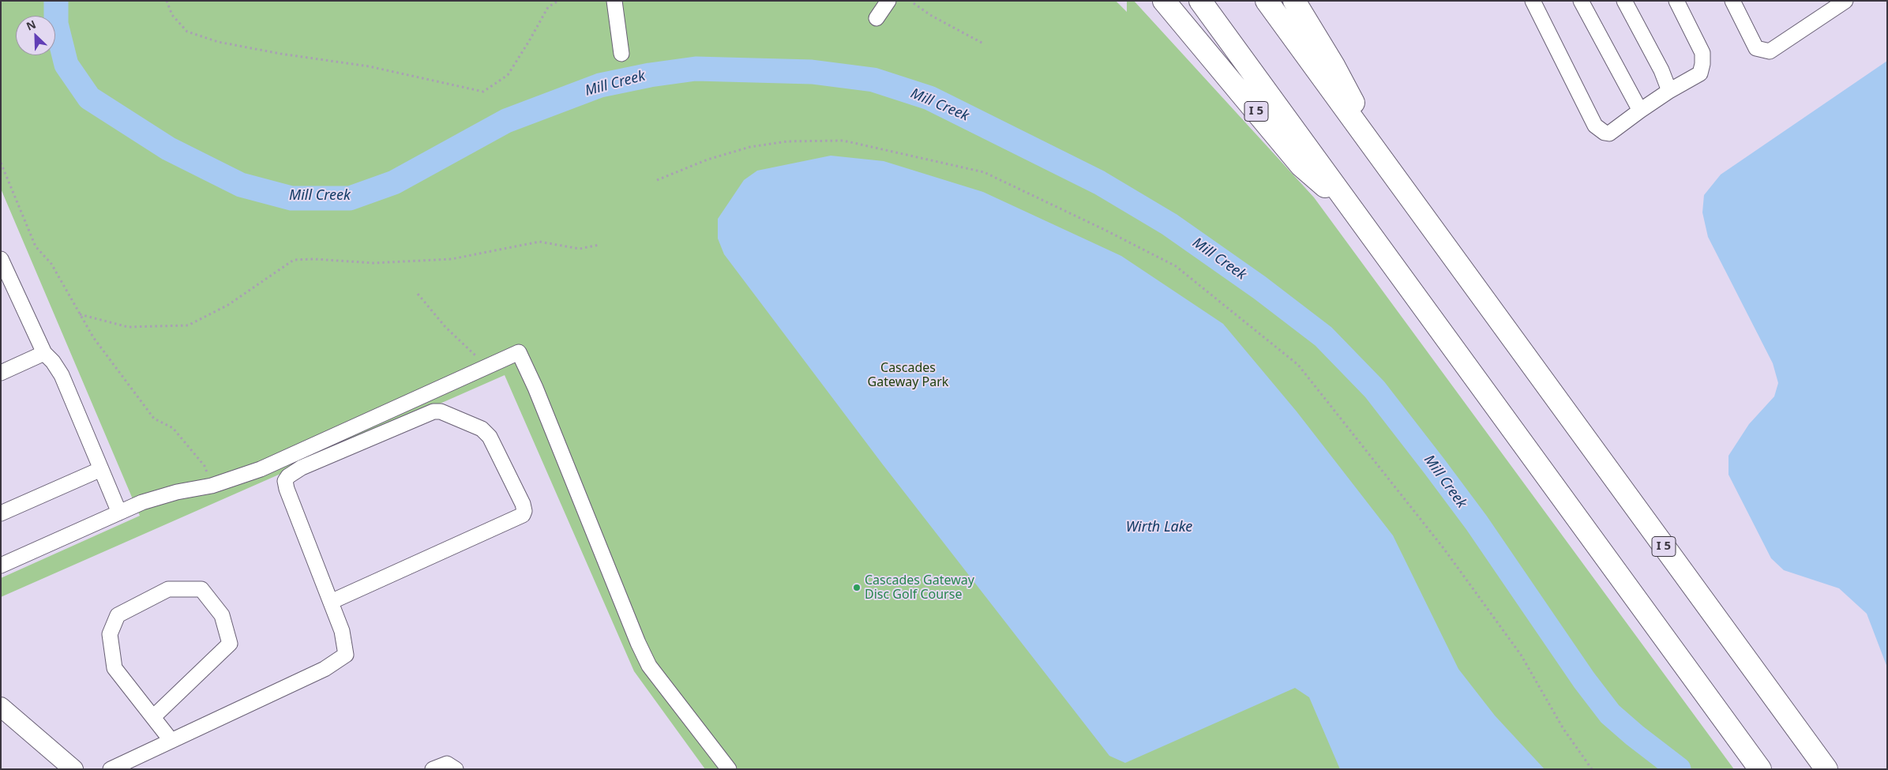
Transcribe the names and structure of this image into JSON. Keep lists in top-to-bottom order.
{
  "streets": {
    "highway": ["I 5"]
  },
  "water": ["Mill Creek", "Wirth Lake"],
  "parks": ["Cascades Gateway Park"],
  "places": ["Cascades Gateway Disc Golf Course"],
  "north": "top left"
}
